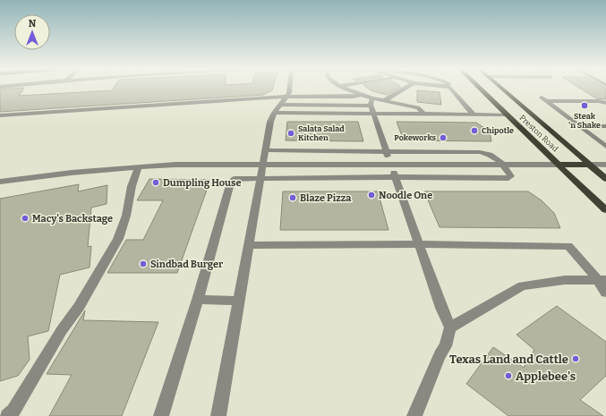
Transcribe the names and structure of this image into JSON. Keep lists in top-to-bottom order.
{
  "streets": {
    "main road": ["Preston Road"]
  },
  "places": [
    "Steak 'n Shake",
    "Chipotle",
    "Salata Salad Kitchen",
    "Pokeworks",
    "Dumpling House",
    "Noodle One",
    "Blaze Pizza",
    "Macy's Backstage",
    "Sindbad Burger",
    "Texas Land and Cattle",
    "Applebee's"
  ],
  "north": "top"
}
